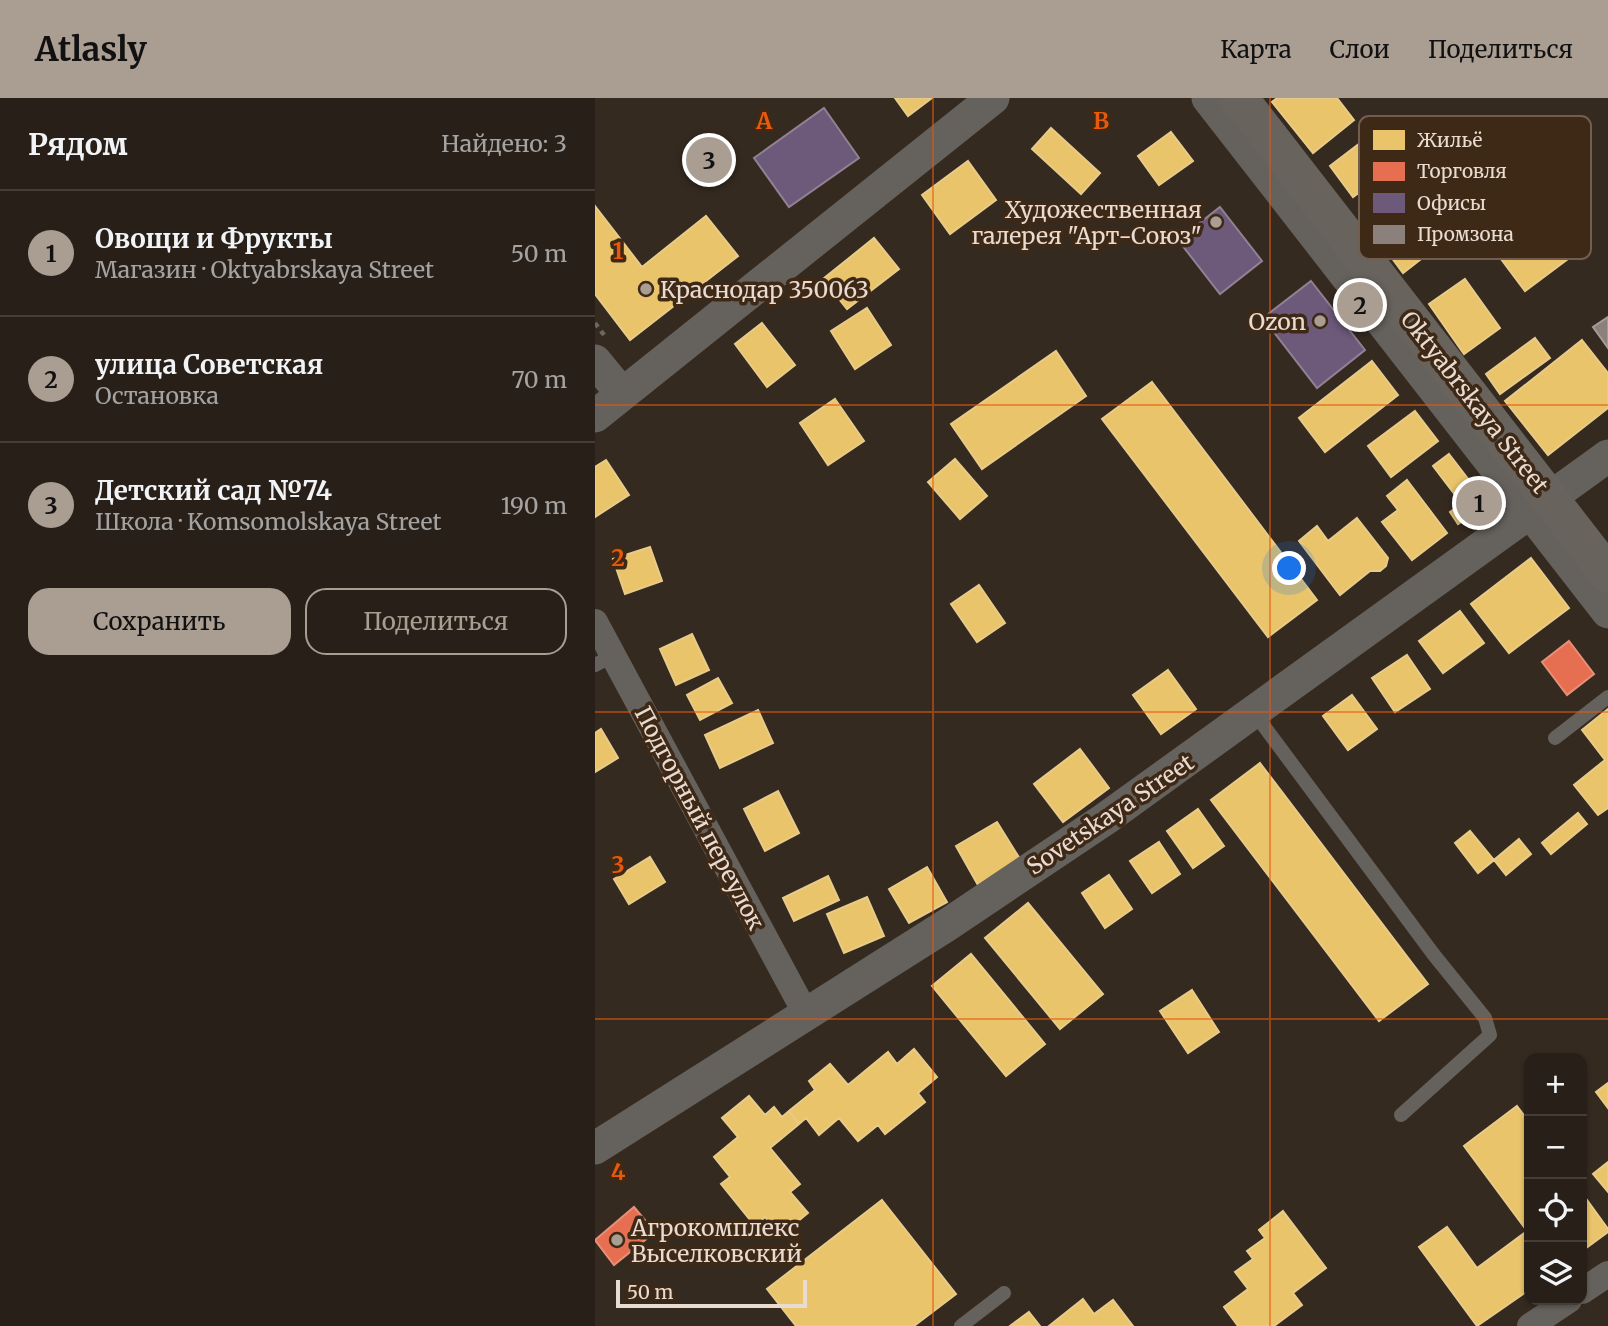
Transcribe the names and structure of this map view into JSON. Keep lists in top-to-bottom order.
{
  "streets": {
    "main road": ["Oktyabrskaya Street"],
    "street": ["Sovetskaya Street", "Подгорный переулок"]
  },
  "crossings": [
    ["Oktyabrskaya Street", "Sovetskaya Street"],
    ["Sovetskaya Street", "Подгорный переулок"]
  ],
  "places": [
    "Художественная галерея \"Арт-Союз\"",
    "Краснодар 350063",
    "Ozon",
    "Агрокомплекс Выселковский"
  ],
  "legend": [
    "Жильё",
    "Торговля",
    "Офисы",
    "Промзона"
  ],
  "scale_bar": "50 m",
  "page": {
    "header": "Atlasly",
    "nav": ["Карта", "Слои", "Поделиться"],
    "heading": ["Рядом", "Найдено: 3"],
    "pins": ["3", "2", "1"],
    "list": [
      {
        "mark": "1",
        "name": "Овощи и Фрукты",
        "note": "Магазин · Oktyabrskaya Street",
        "value": "50 m"
      },
      {
        "mark": "2",
        "name": "улица Советская",
        "note": "Остановка",
        "value": "70 m"
      },
      {
        "mark": "3",
        "name": "Детский сад №74",
        "note": "Школа · Komsomolskaya Street",
        "value": "190 m"
      }
    ],
    "buttons": ["Сохранить", "Поделиться"],
    "map_buttons": ["+", "−"],
    "scale": "50 m"
  },
  "grid": {
    "columns": ["A", "B"],
    "rows": [
      "1",
      "2",
      "3",
      "4"
    ]
  }
}
